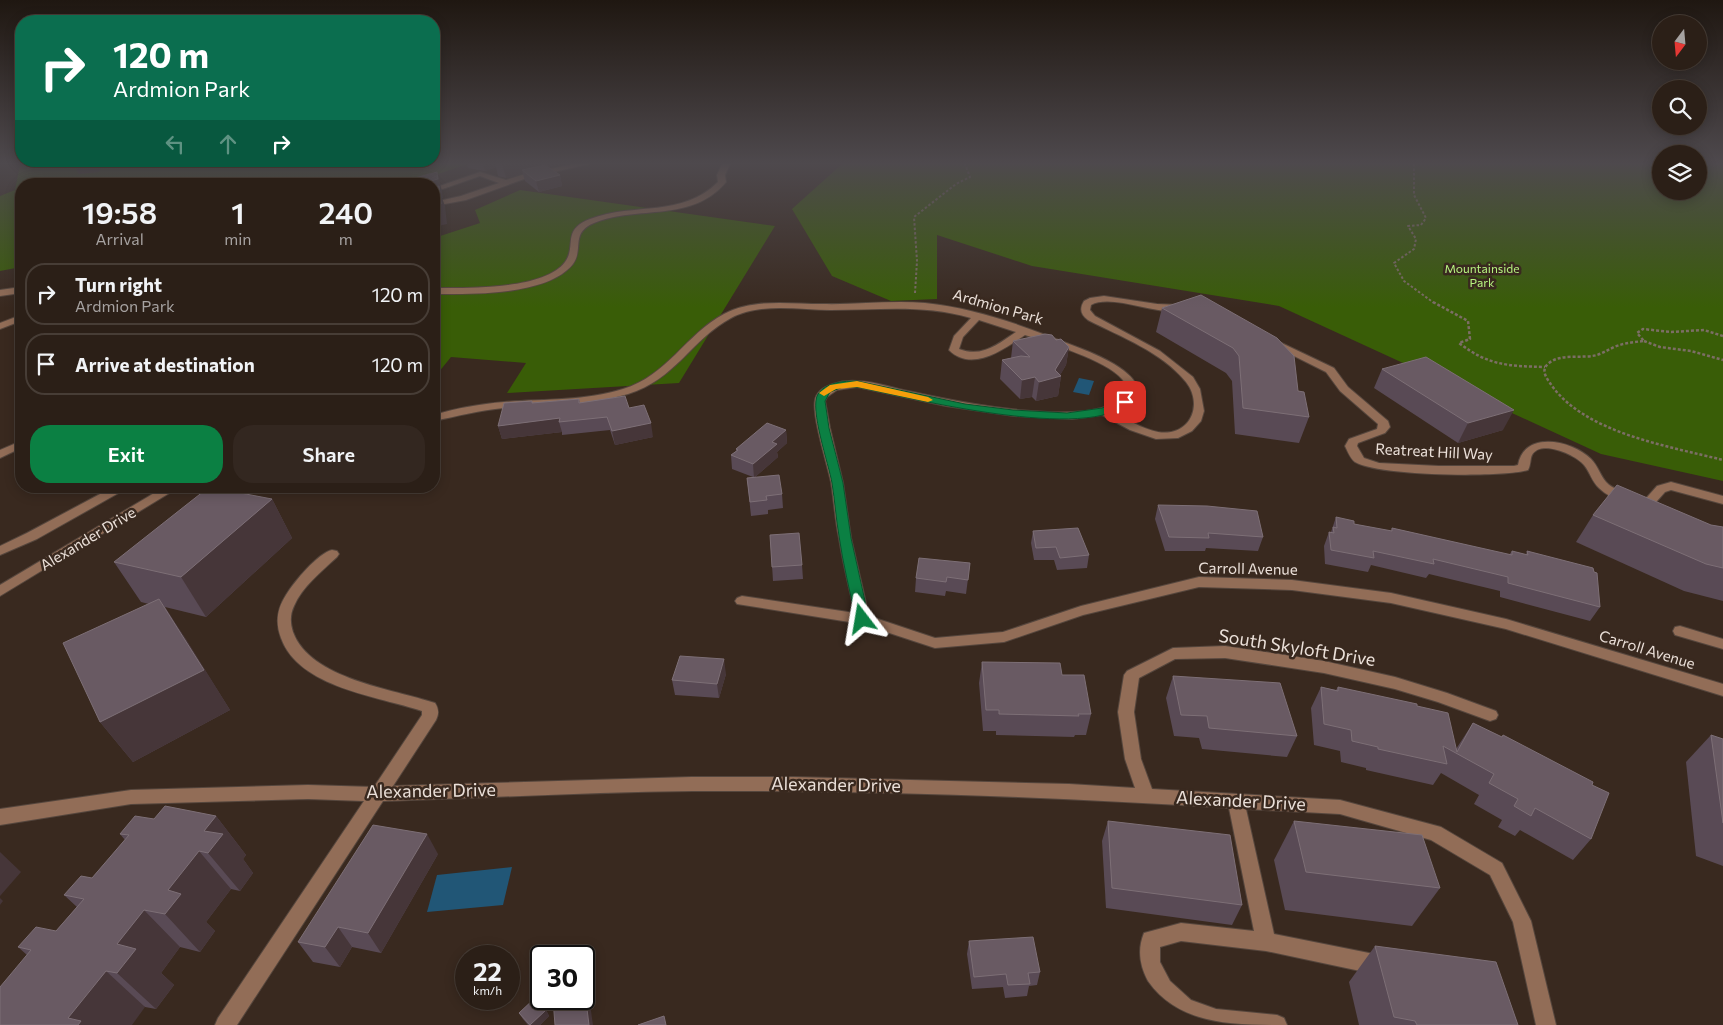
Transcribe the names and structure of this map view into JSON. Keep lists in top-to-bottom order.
{
  "streets": {
    "street": [
      "Ardmion Park",
      "Reatreat Hill Way",
      "Alexander Drive",
      "Carroll Avenue",
      "South Skyloft Drive"
    ]
  },
  "crossings": [
    ["Ardmion Park", "Carroll Avenue"],
    ["Alexander Drive", "South Skyloft Drive"]
  ],
  "parks": ["Mountainside Park"],
  "north": "bottom",
  "page": {
    "turn": ["120 m", "Ardmion Park"],
    "eta": [
      "19:58",
      "Arrival",
      "1",
      "min",
      "240",
      "m"
    ],
    "list": [
      {
        "name": "Turn right",
        "note": "Ardmion Park",
        "value": "120 m"
      },
      {
        "name": "Arrive at destination",
        "value": "120 m"
      }
    ],
    "buttons": ["Exit", "Share"],
    "speed": "22 km/h",
    "limit": "30"
  }
}
